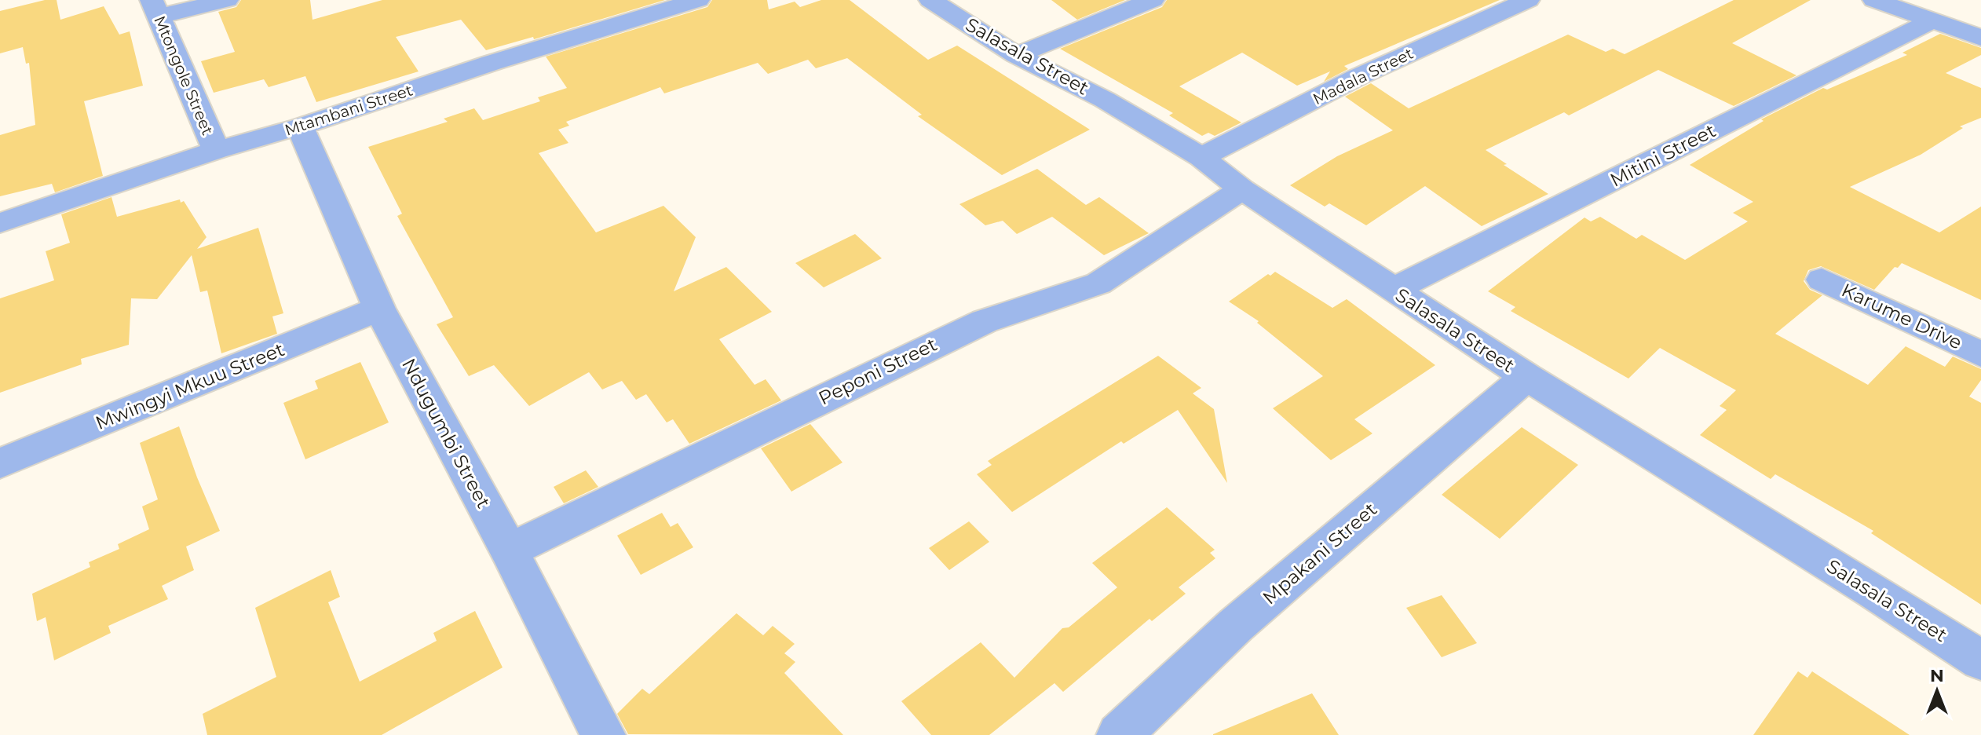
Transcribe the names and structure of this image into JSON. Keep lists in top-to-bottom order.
{
  "streets": {
    "street": [
      "Salasala Street",
      "Mtongole Street",
      "Madala Street",
      "Mtambani Street",
      "Mitini Street",
      "Karume Drive",
      "Peponi Street",
      "Mwingyi Mkuu Street",
      "Ndugumbi Street",
      "Mpakani Street"
    ]
  },
  "crossings": [
    ["Salasala Street", "Madala Street"],
    ["Salasala Street", "Mitini Street"],
    ["Salasala Street", "Peponi Street"],
    ["Salasala Street", "Mpakani Street"],
    ["Mtongole Street", "Mtambani Street"],
    ["Mtambani Street", "Ndugumbi Street"],
    ["Peponi Street", "Ndugumbi Street"],
    ["Mwingyi Mkuu Street", "Ndugumbi Street"]
  ],
  "north": "top"
}
